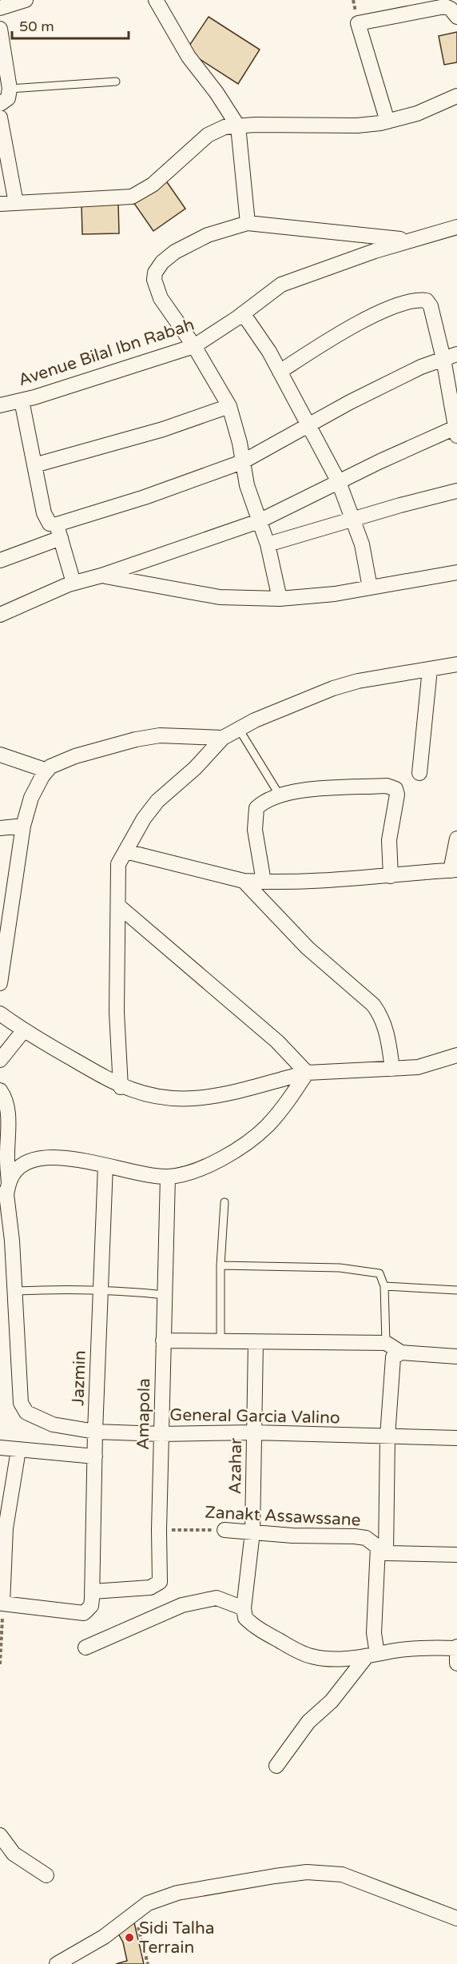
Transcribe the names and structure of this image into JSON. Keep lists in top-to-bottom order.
{
  "streets": {
    "street": [
      "Avenue Bilal Ibn Rabah",
      "Jazmin",
      "Amapola",
      "General Garcia Valino",
      "Azahar",
      "Zanakt Assawssane"
    ]
  },
  "crossings": [
    ["Jazmin", "Amapola"],
    ["Jazmin", "General Garcia Valino"],
    ["Amapola", "General Garcia Valino"],
    ["Amapola", "Zanakt Assawssane"],
    ["General Garcia Valino", "Azahar"],
    ["Azahar", "Zanakt Assawssane"]
  ],
  "places": ["Sidi Talha Terrain"],
  "scale_bar": "50 m"
}
